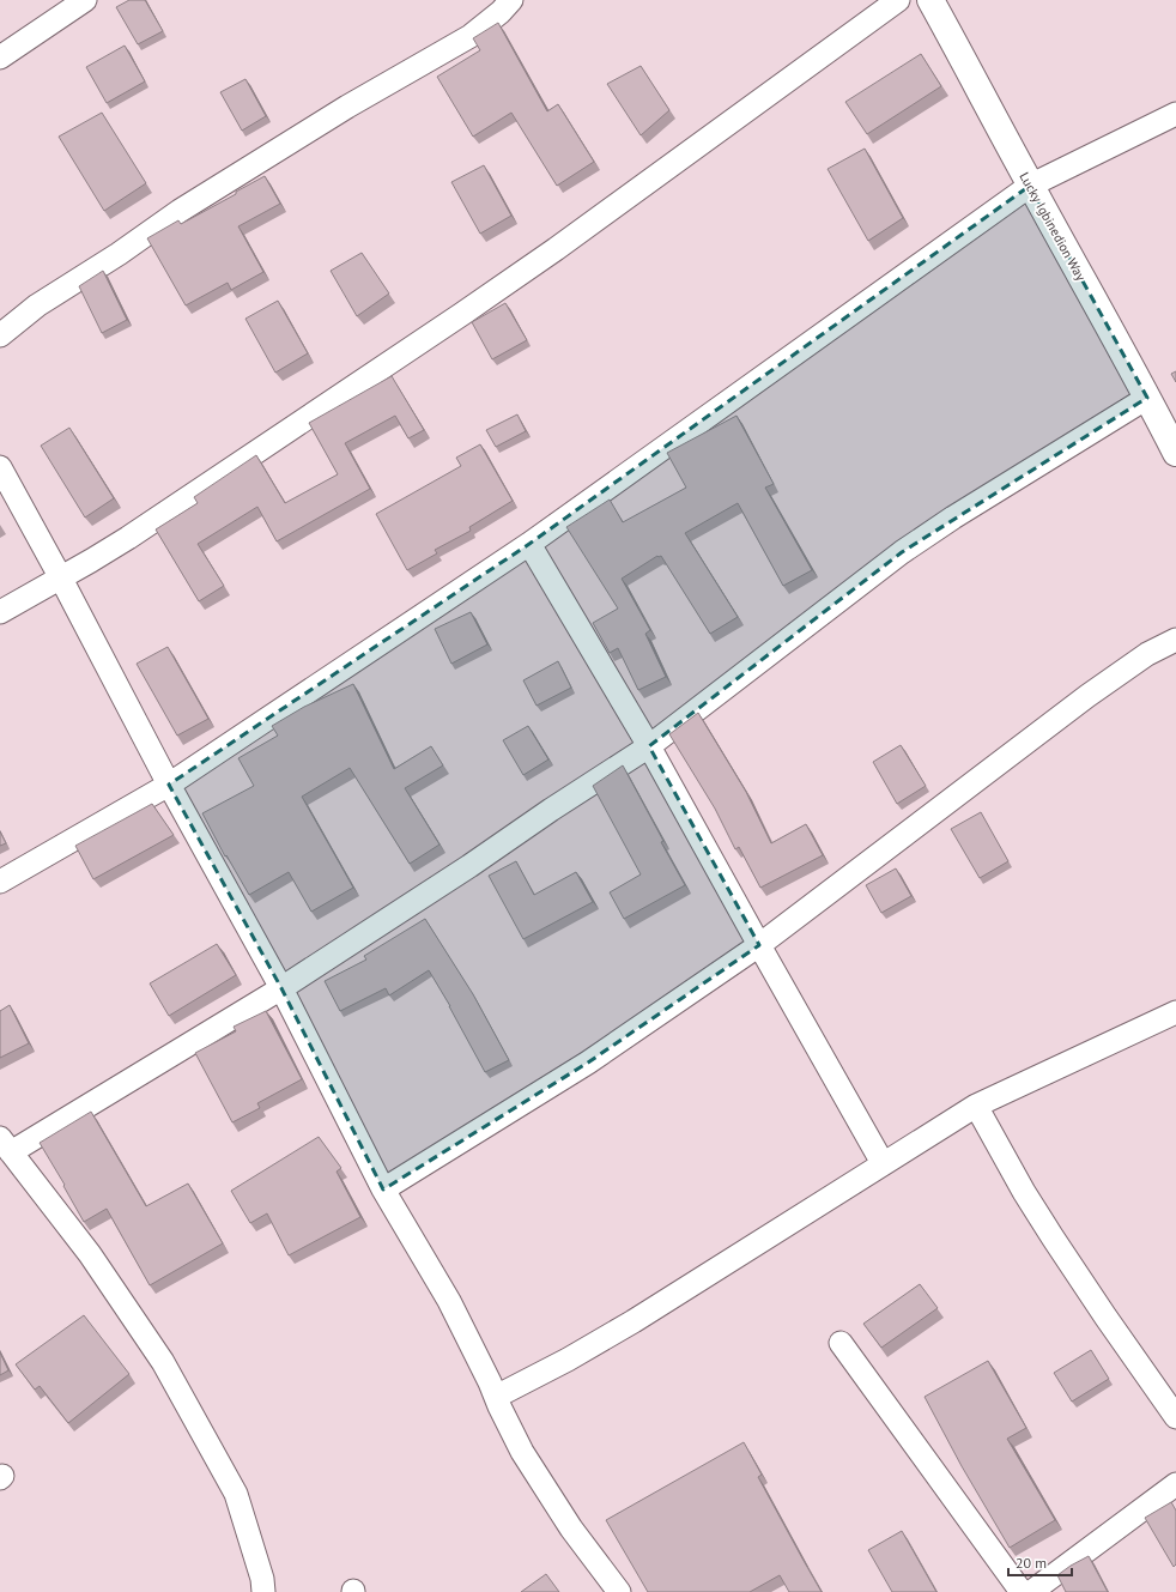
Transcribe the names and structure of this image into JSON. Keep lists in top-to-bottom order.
{
  "streets": {
    "street": ["Lucky Igbinedion Way"]
  },
  "scale_bar": "20 m"
}
